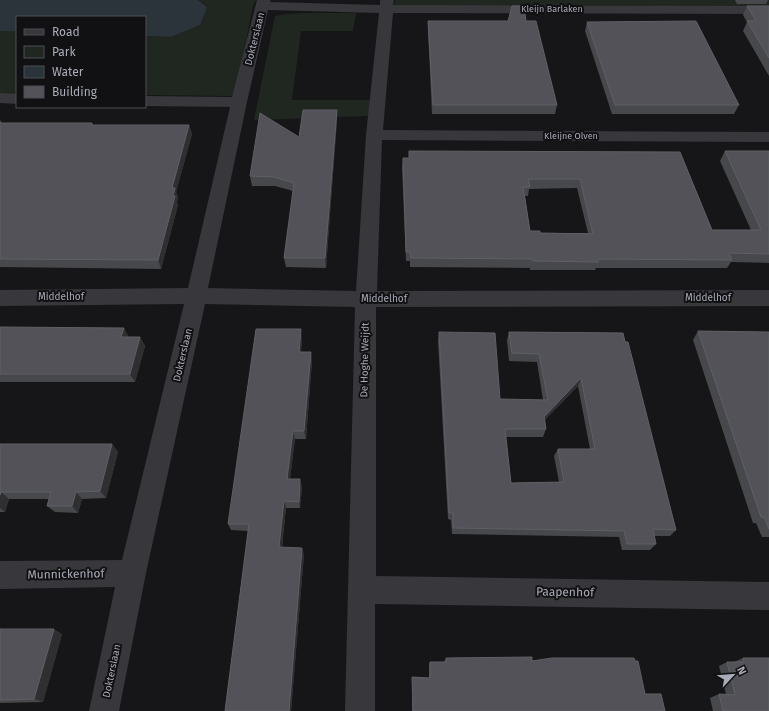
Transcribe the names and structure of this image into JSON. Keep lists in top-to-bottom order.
{
  "streets": {
    "street": [
      "Kleijn Barlaken",
      "Dokterslaan",
      "Kleijne Olven",
      "Middelhof",
      "De Hoghe Weijdt",
      "Munnickenhof",
      "Paapenhof"
    ]
  },
  "crossings": [
    ["Kleijn Barlaken", "Dokterslaan"],
    ["Kleijn Barlaken", "De Hoghe Weijdt"],
    ["Dokterslaan", "Middelhof"],
    ["Dokterslaan", "Munnickenhof"],
    ["Kleijne Olven", "De Hoghe Weijdt"],
    ["Middelhof", "De Hoghe Weijdt"],
    ["De Hoghe Weijdt", "Paapenhof"]
  ],
  "legend": [
    "Road",
    "Park",
    "Water",
    "Building"
  ],
  "north": "top right"
}
